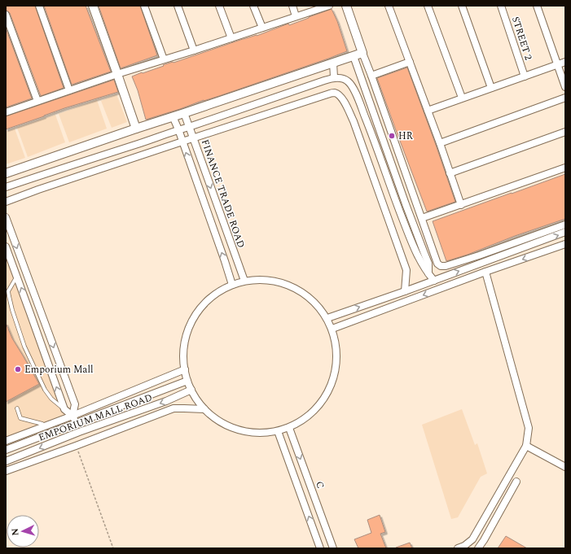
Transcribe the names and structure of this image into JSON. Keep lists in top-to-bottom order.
{
  "streets": {
    "street": [
      "STREET 2",
      "FINANCE TRADE ROAD",
      "EMPORIUM MALL ROAD",
      "C"
    ]
  },
  "places": ["HR", "Emporium Mall"],
  "north": "left"
}
